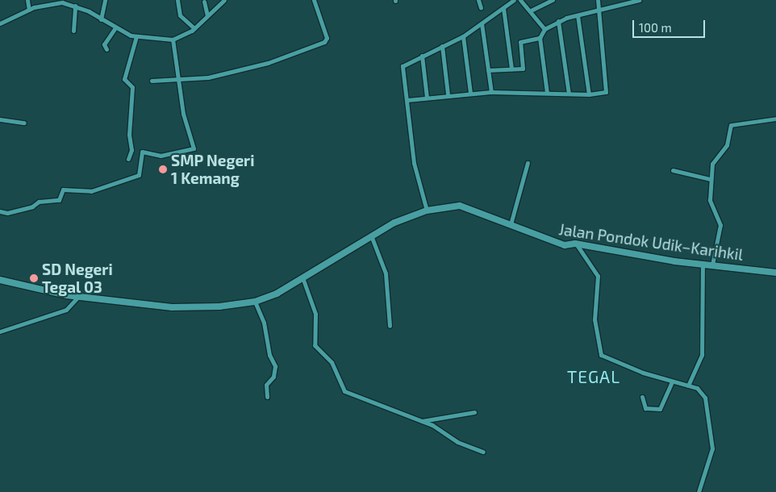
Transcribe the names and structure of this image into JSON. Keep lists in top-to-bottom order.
{
  "streets": {
    "street": ["Jalan Pondok Udik–Karihkil"]
  },
  "districts": ["TEGAL"],
  "places": ["SMP Negeri 1 Kemang", "SD Negeri Tegal 03"],
  "scale_bar": "100 m"
}
